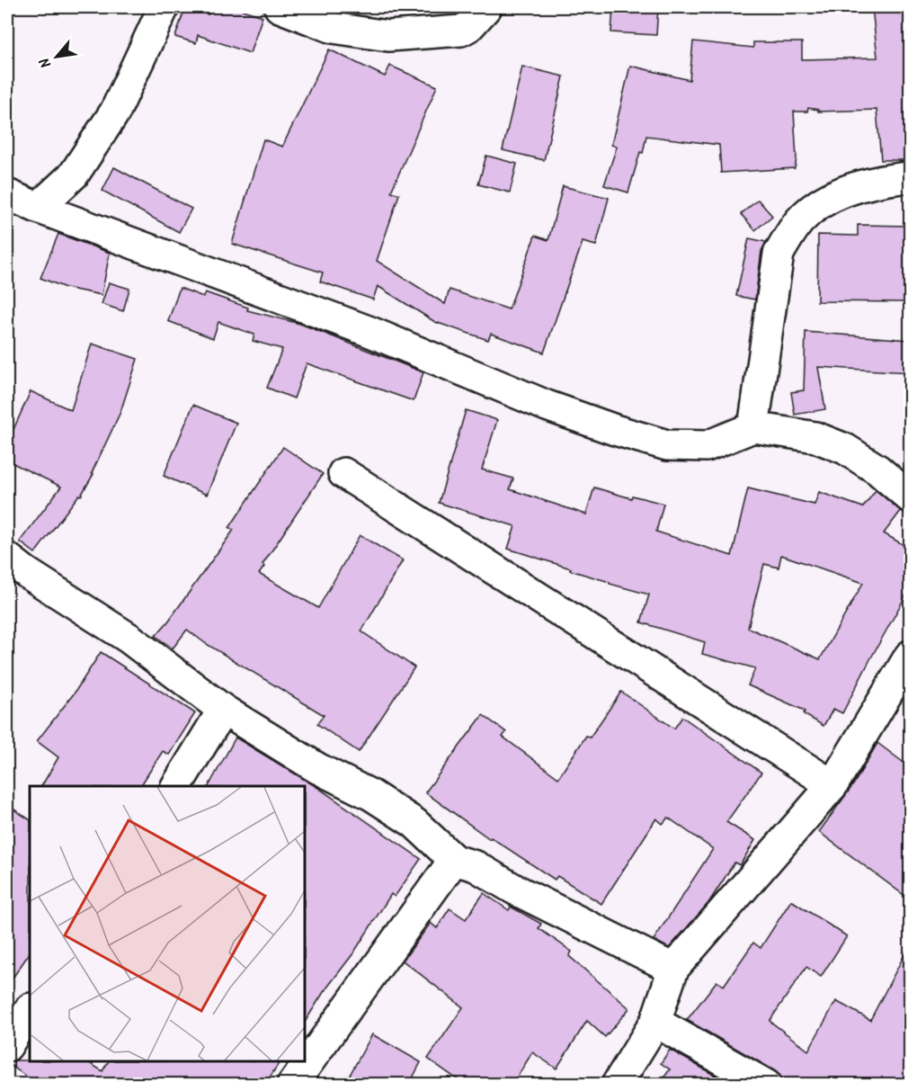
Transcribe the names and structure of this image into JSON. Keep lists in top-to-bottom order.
{
  "north": "bottom left"
}
